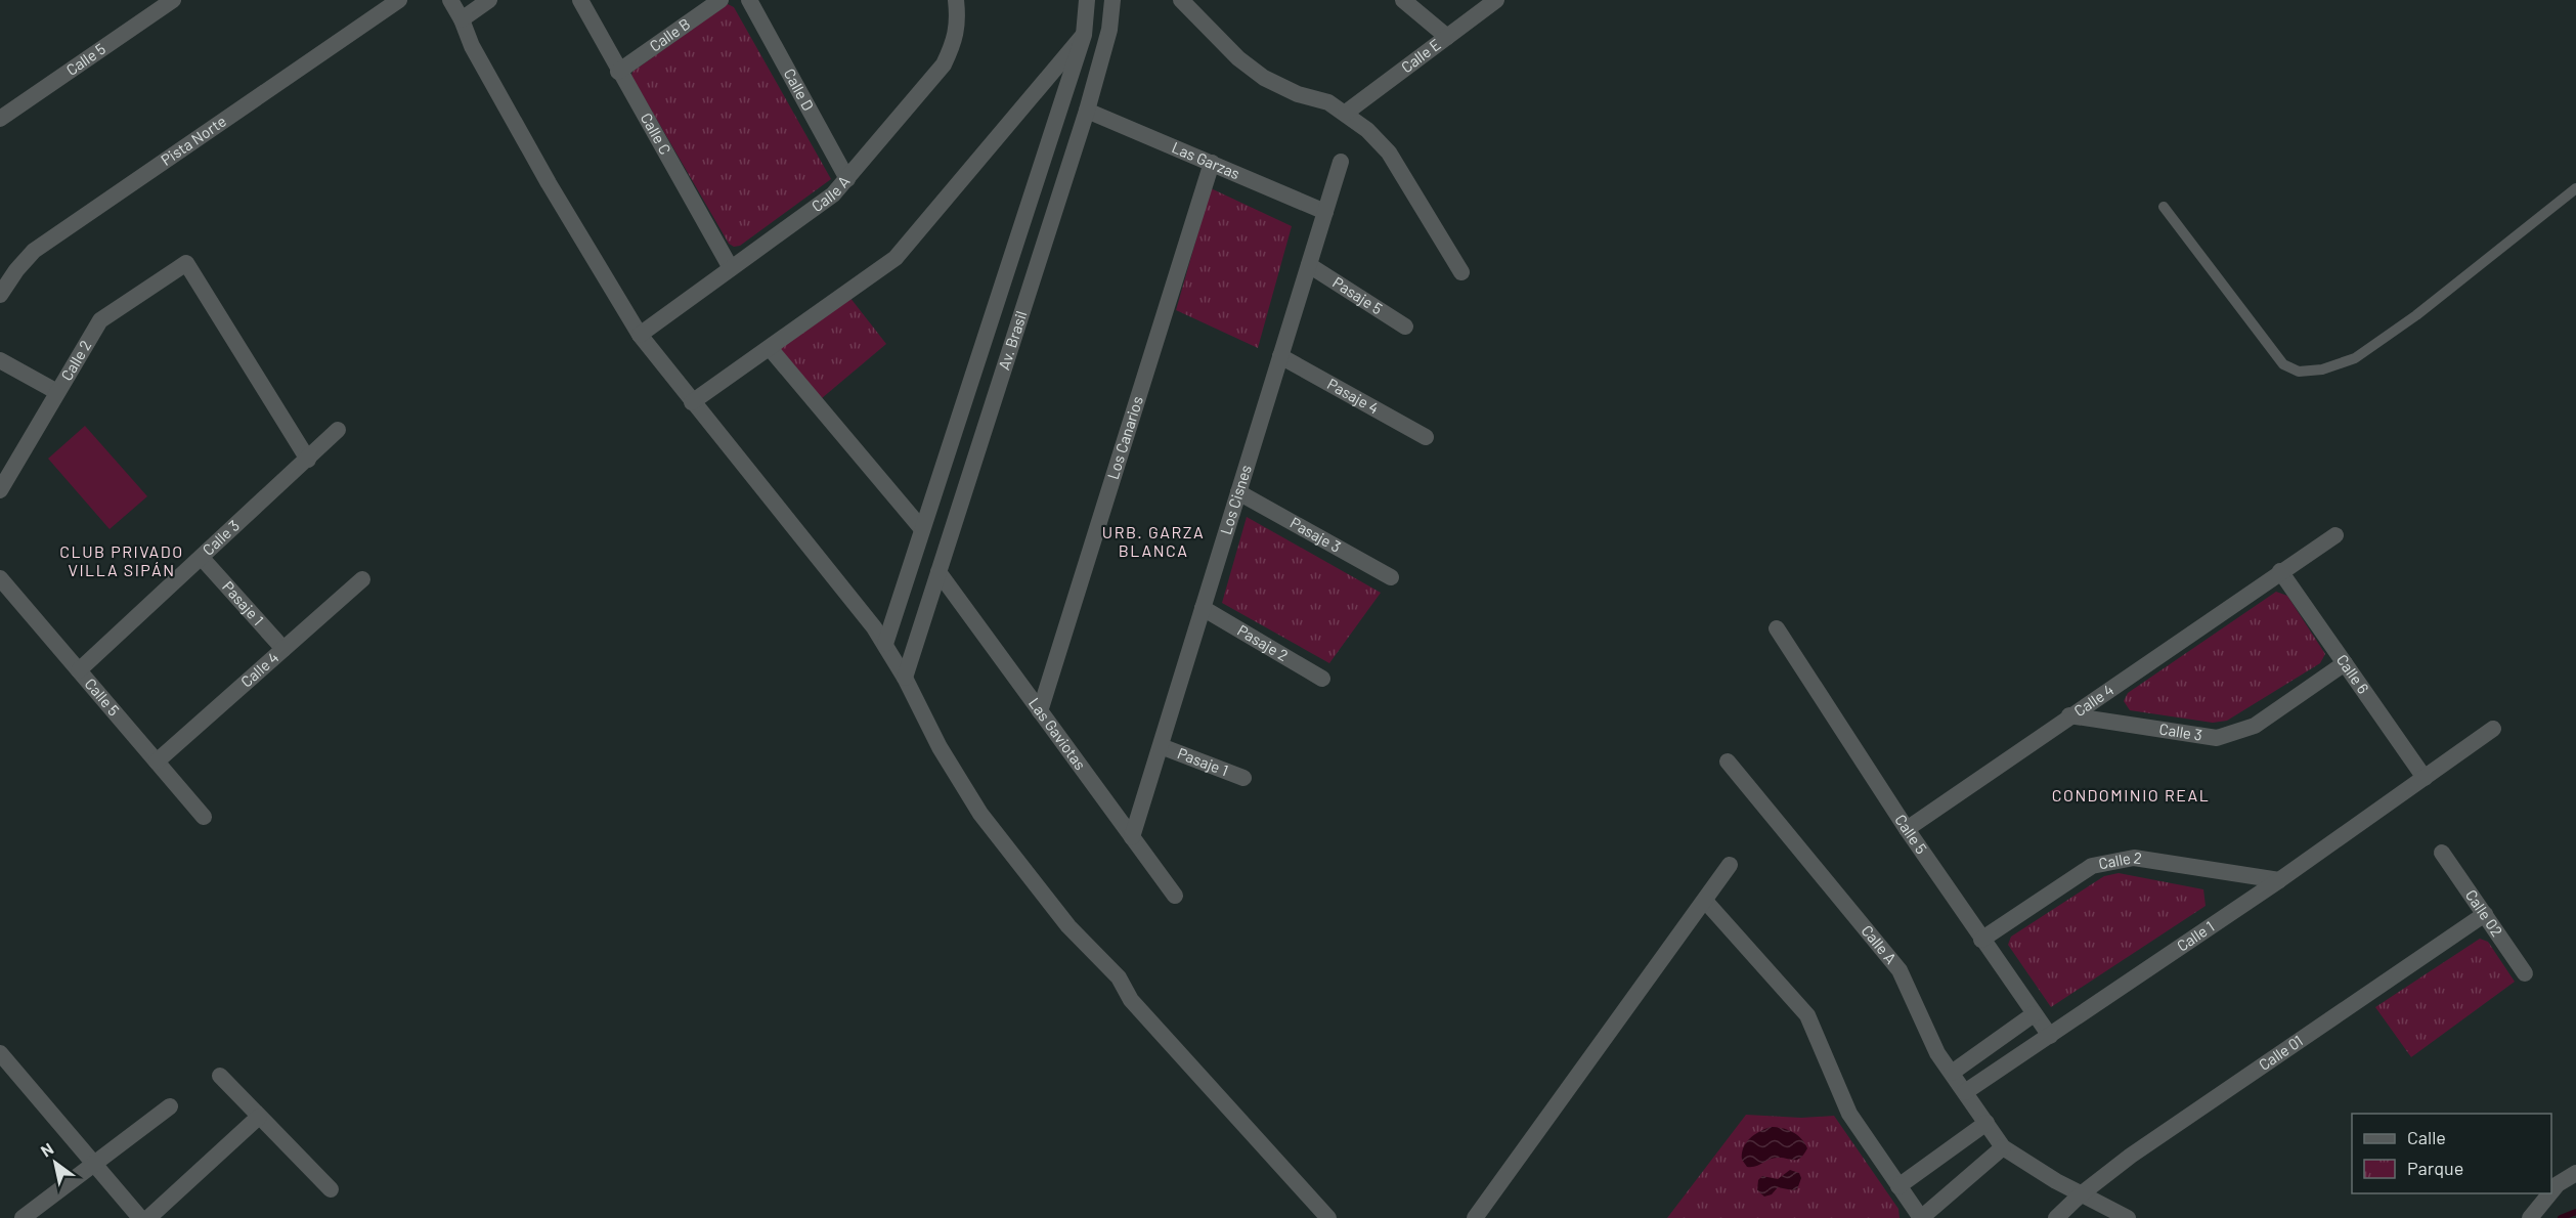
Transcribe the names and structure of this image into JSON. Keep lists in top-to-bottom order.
{
  "streets": {
    "street": [
      "Calle B",
      "Calle E",
      "Calle 5",
      "Calle D",
      "Calle C",
      "Pista Norte",
      "Las Garzas",
      "Calle A",
      "Pasaje 5",
      "Av. Brasil",
      "Calle 2",
      "Pasaje 4",
      "Los Canarios",
      "Los Cisnes",
      "Pasaje 3",
      "Calle 3",
      "Pasaje 1",
      "Pasaje 2",
      "Calle 4",
      "Calle 6",
      "Las Gaviotas",
      "Calle 02",
      "Calle 1",
      "Calle 01"
    ]
  },
  "crossings": [
    ["Calle B", "Calle C"],
    ["Calle 5", "Calle 2"],
    ["Calle 5", "Calle 3"],
    ["Calle 5", "Calle 4"],
    ["Calle 5", "Calle 1"],
    ["Calle D", "Calle A"],
    ["Calle C", "Calle A"],
    ["Las Garzas", "Av. Brasil"],
    ["Las Garzas", "Los Canarios"],
    ["Las Garzas", "Los Cisnes"],
    ["Calle A", "Calle 1"],
    ["Pasaje 5", "Los Cisnes"],
    ["Av. Brasil", "Las Gaviotas"],
    ["Calle 2", "Calle 3"],
    ["Calle 2", "Calle 1"],
    ["Pasaje 4", "Los Cisnes"],
    ["Los Canarios", "Las Gaviotas"],
    ["Los Cisnes", "Pasaje 3"],
    ["Los Cisnes", "Pasaje 1"],
    ["Los Cisnes", "Pasaje 2"],
    ["Los Cisnes", "Las Gaviotas"],
    ["Calle 3", "Pasaje 1"],
    ["Calle 3", "Calle 4"],
    ["Calle 3", "Calle 6"],
    ["Pasaje 1", "Calle 4"],
    ["Calle 4", "Calle 6"],
    ["Calle 6", "Calle 1"],
    ["Calle 02", "Calle 01"]
  ],
  "districts": ["URB. GARZA BLANCA", "CLUB PRIVADO VILLA SIPÁN", "CONDOMINIO REAL"],
  "legend": ["Calle", "Parque"],
  "north": "top left"
}
